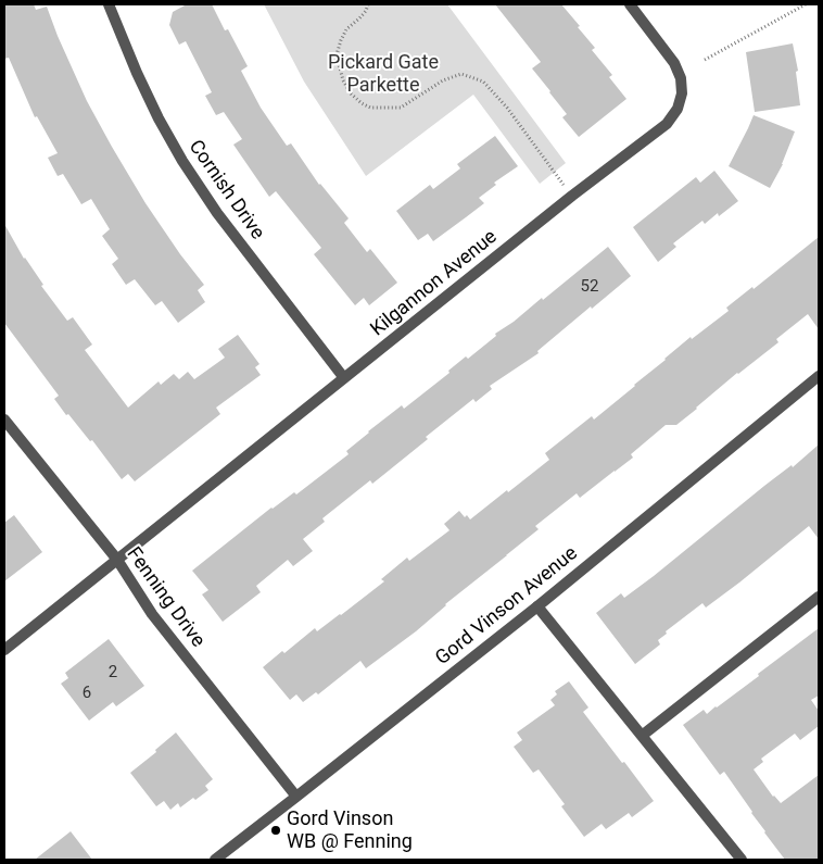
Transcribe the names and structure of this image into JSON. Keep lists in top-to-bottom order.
{
  "streets": {
    "street": [
      "Cornish Drive",
      "Kilgannon Avenue",
      "Fenning Drive",
      "Gord Vinson Avenue"
    ]
  },
  "crossings": [
    ["Cornish Drive", "Kilgannon Avenue"],
    ["Kilgannon Avenue", "Fenning Drive"],
    ["Fenning Drive", "Gord Vinson Avenue"]
  ],
  "parks": ["Pickard Gate Parkette"],
  "places": ["Gord Vinson WB @ Fenning"],
  "house_numbers": ["52", "2", "6"]
}
